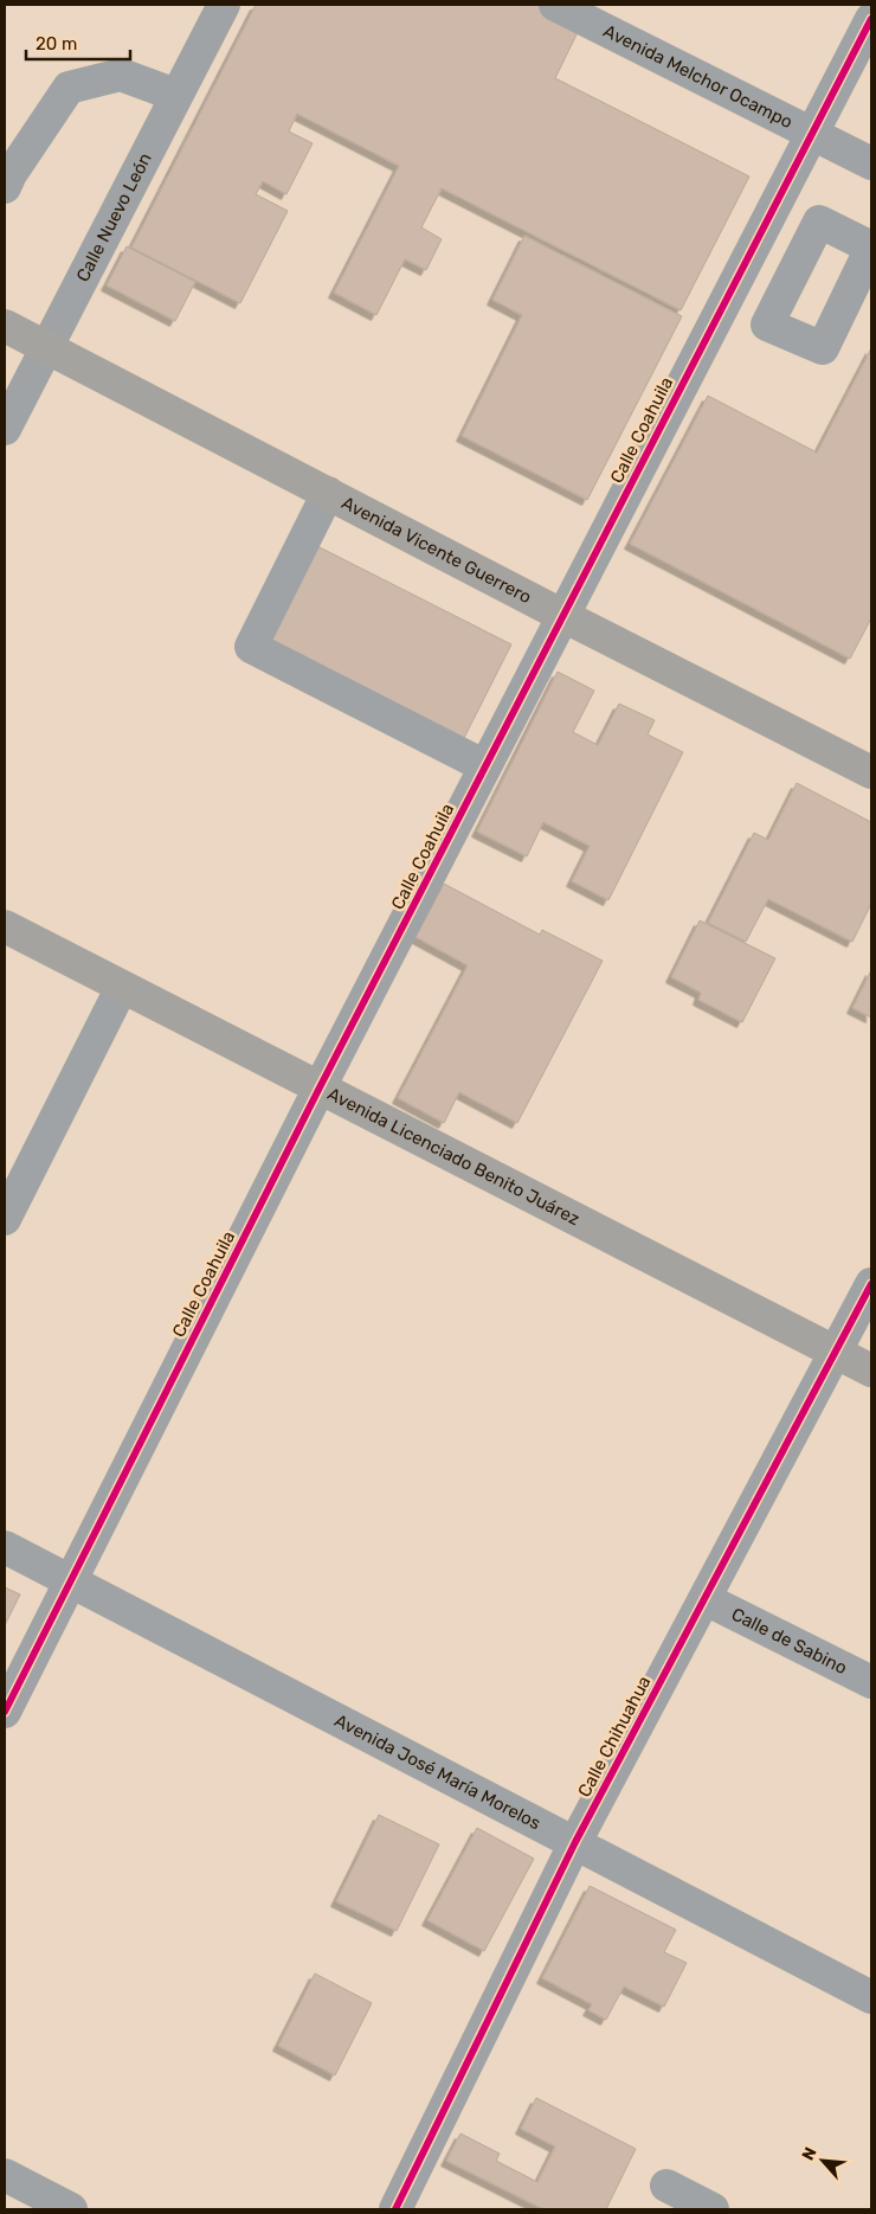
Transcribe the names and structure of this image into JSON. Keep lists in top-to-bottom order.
{
  "streets": {
    "main road": ["Avenida Vicente Guerrero", "Avenida Licenciado Benito Juárez"],
    "street": [
      "Avenida Melchor Ocampo",
      "Calle Nuevo León",
      "Calle Coahuila",
      "Calle de Sabino",
      "Calle Chihuahua",
      "Avenida José María Morelos"
    ]
  },
  "crossings": [
    ["Avenida Melchor Ocampo", "Calle Coahuila"],
    ["Calle Nuevo León", "Avenida Vicente Guerrero"],
    ["Calle Coahuila", "Avenida Vicente Guerrero"],
    ["Calle Coahuila", "Avenida Licenciado Benito Juárez"],
    ["Calle Coahuila", "Avenida José María Morelos"],
    ["Avenida Licenciado Benito Juárez", "Calle Chihuahua"],
    ["Calle de Sabino", "Calle Chihuahua"],
    ["Calle Chihuahua", "Avenida José María Morelos"]
  ],
  "scale_bar": "20 m",
  "north": "top left"
}
